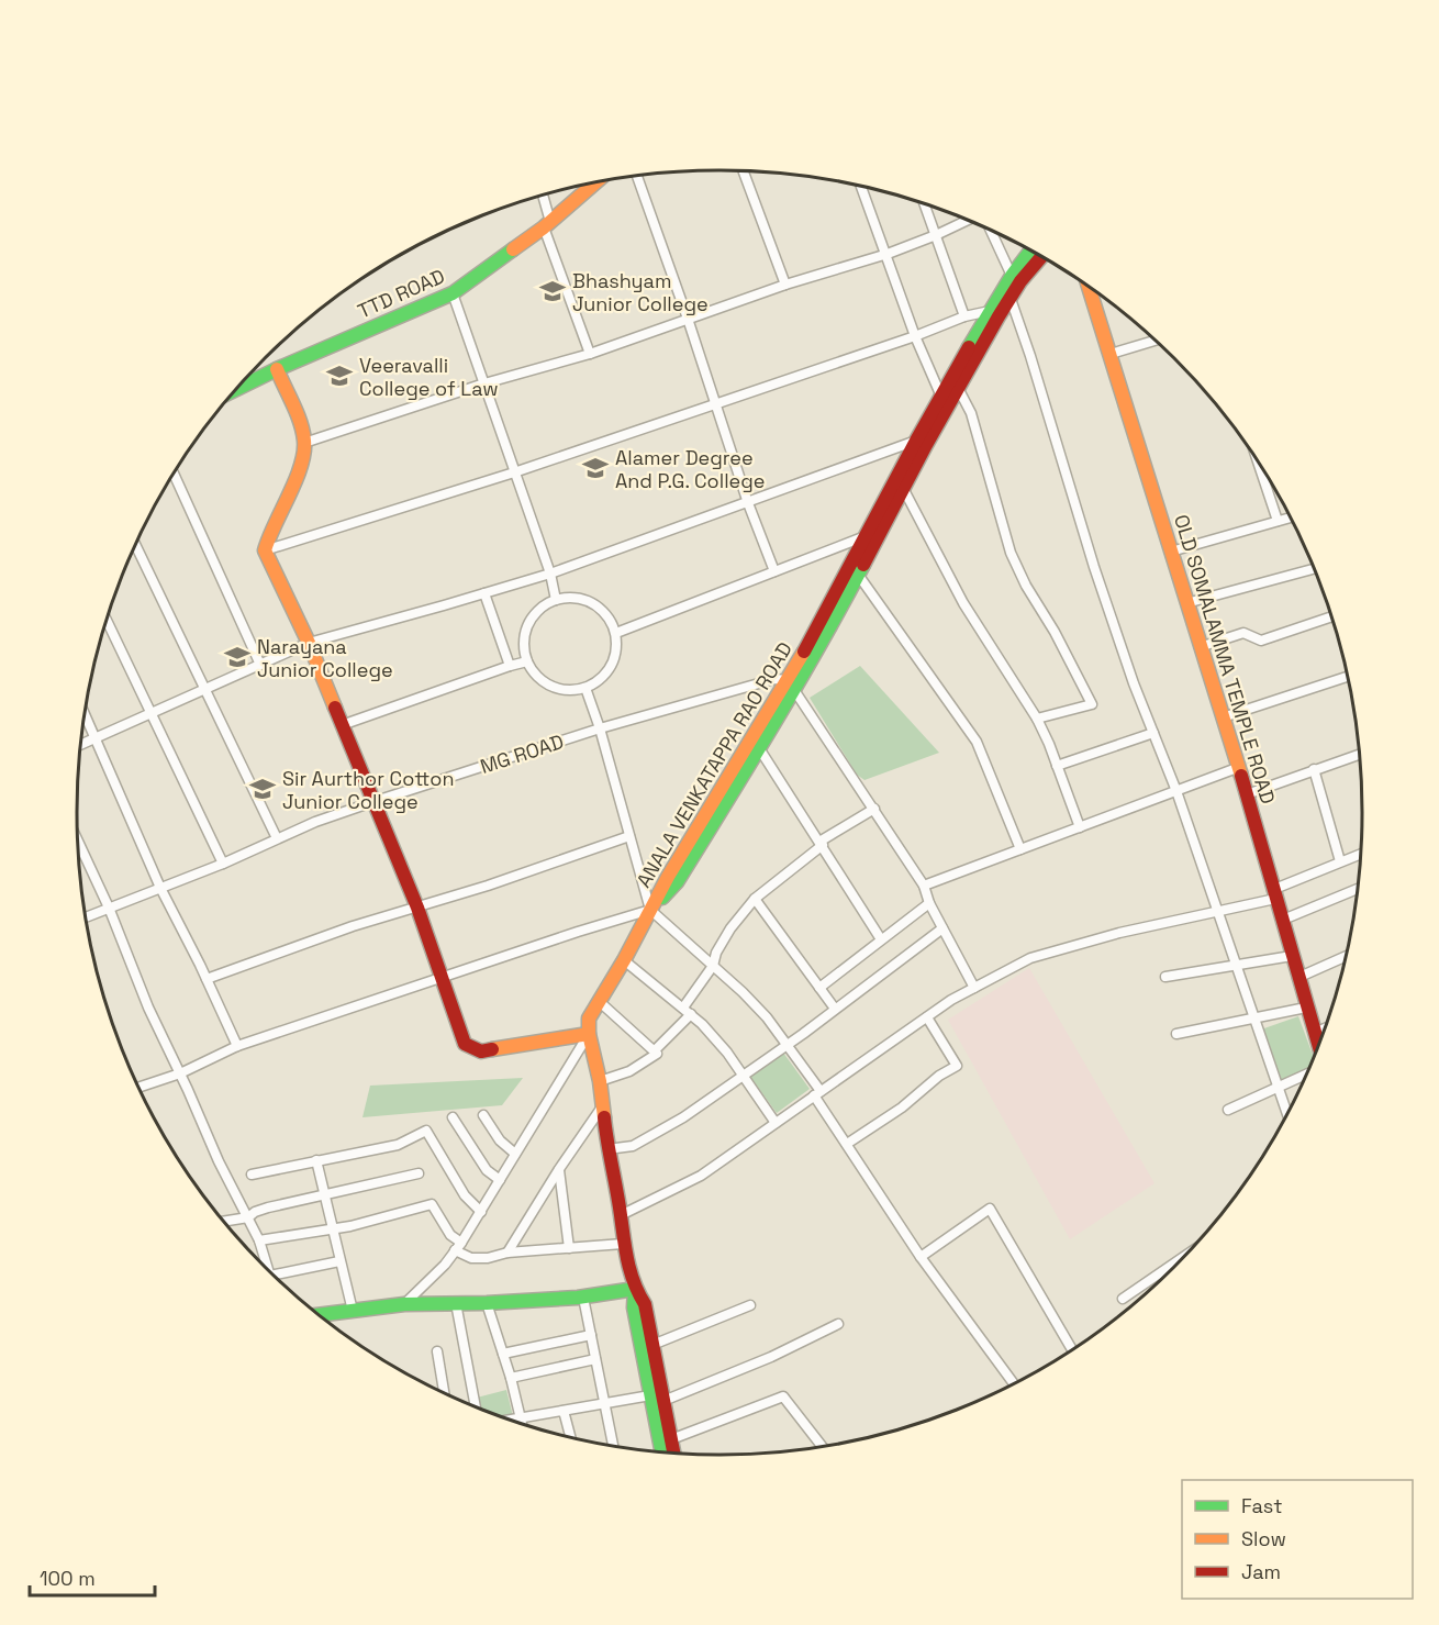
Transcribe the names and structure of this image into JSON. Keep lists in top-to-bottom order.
{
  "streets": {
    "street": [
      "TTD ROAD",
      "OLD SOMALAMMA TEMPLE ROAD",
      "MG ROAD",
      "ANALA VENKATAPPA RAO ROAD"
    ]
  },
  "crossings": [
    ["MG ROAD", "ANALA VENKATAPPA RAO ROAD"]
  ],
  "places": {
    "school or university": [
      "Bhashyam Junior College",
      "Veeravalli College of Law",
      "Alamer Degree And P.G. College",
      "Narayana Junior College",
      "Sir Aurthor Cotton Junior College"
    ]
  },
  "legend": ["Fast", "Slow", "Jam"],
  "scale_bar": "100 m"
}
